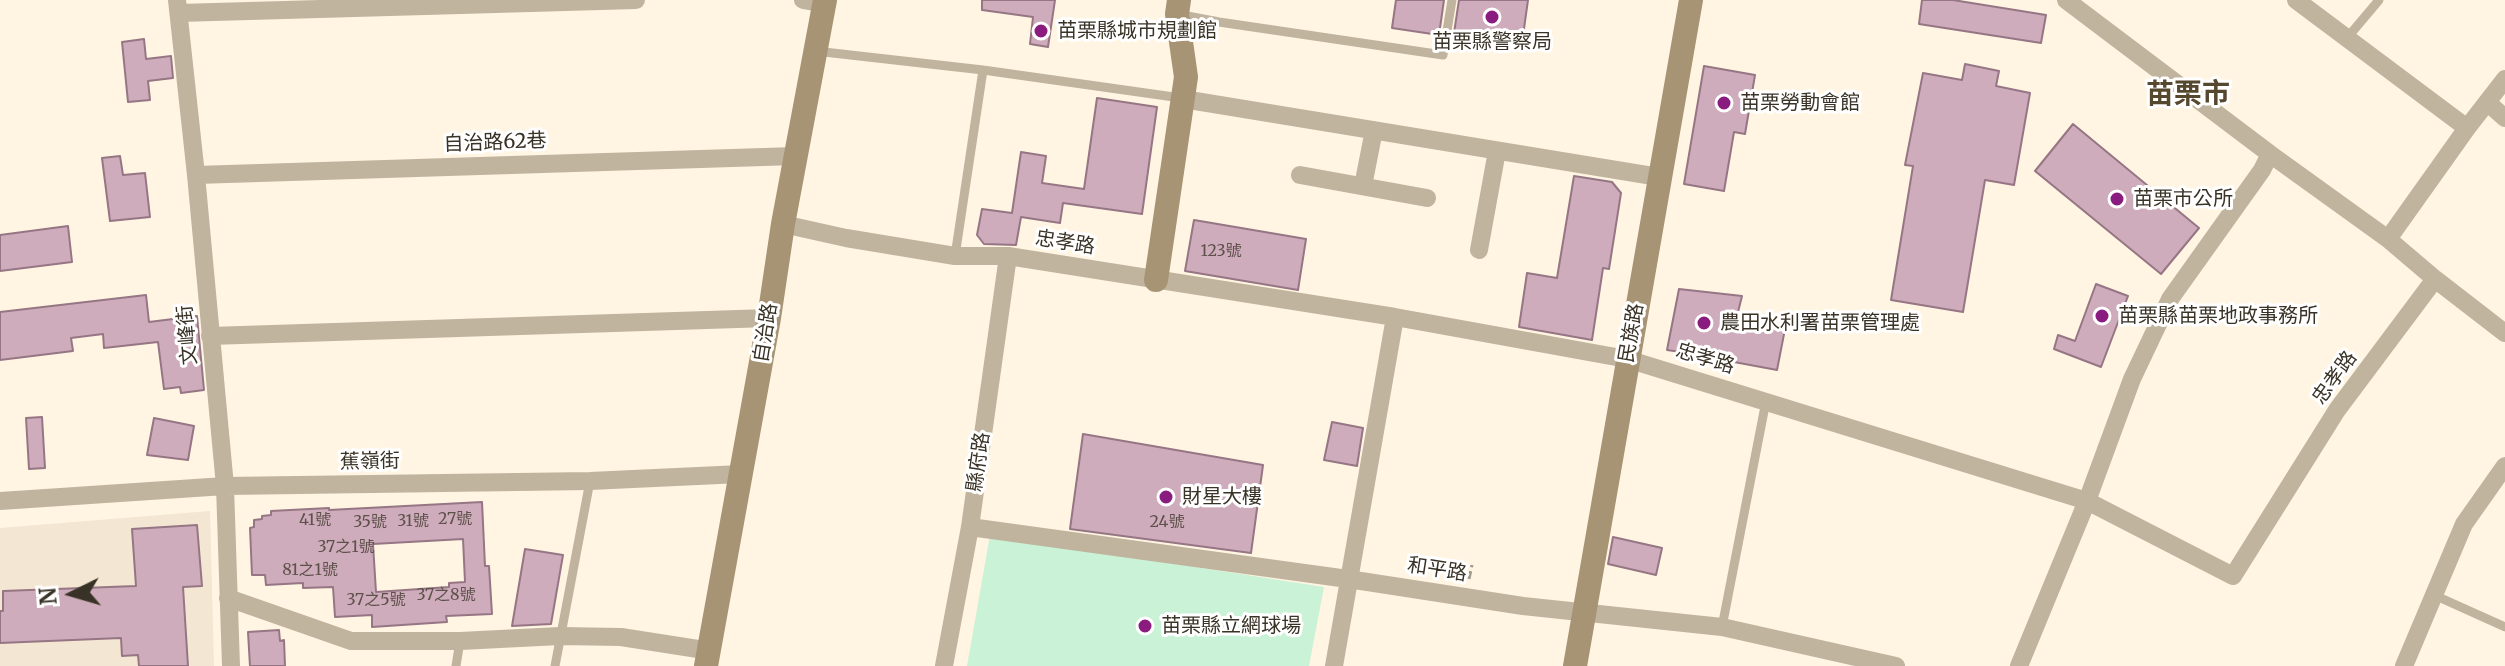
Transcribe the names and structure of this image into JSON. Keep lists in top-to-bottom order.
{
  "streets": {
    "street": [
      "自治路62巷",
      "忠孝路",
      "自治路",
      "民族路",
      "文峰街",
      "蕉嶺街",
      "縣府路",
      "和平路"
    ]
  },
  "crossings": [
    ["自治路62巷", "自治路"],
    ["自治路62巷", "文峰街"],
    ["忠孝路", "自治路"],
    ["忠孝路", "民族路"],
    ["忠孝路", "縣府路"],
    ["自治路", "蕉嶺街"],
    ["民族路", "和平路"],
    ["文峰街", "蕉嶺街"],
    ["縣府路", "和平路"]
  ],
  "districts": ["苗栗市"],
  "places": [
    "苗栗縣警察局",
    "苗栗縣城市規劃館",
    "苗栗勞動會館",
    "苗栗市公所",
    "苗栗縣苗栗地政事務所",
    "農田水利署苗栗管理處",
    "財星大樓",
    "苗栗縣立網球場"
  ],
  "house_numbers": [
    "123號",
    "27號",
    "41號",
    "31號",
    "35號",
    "24號",
    "37之1號",
    "81之1號",
    "37之8號",
    "37之5號"
  ],
  "north": "left"
}
